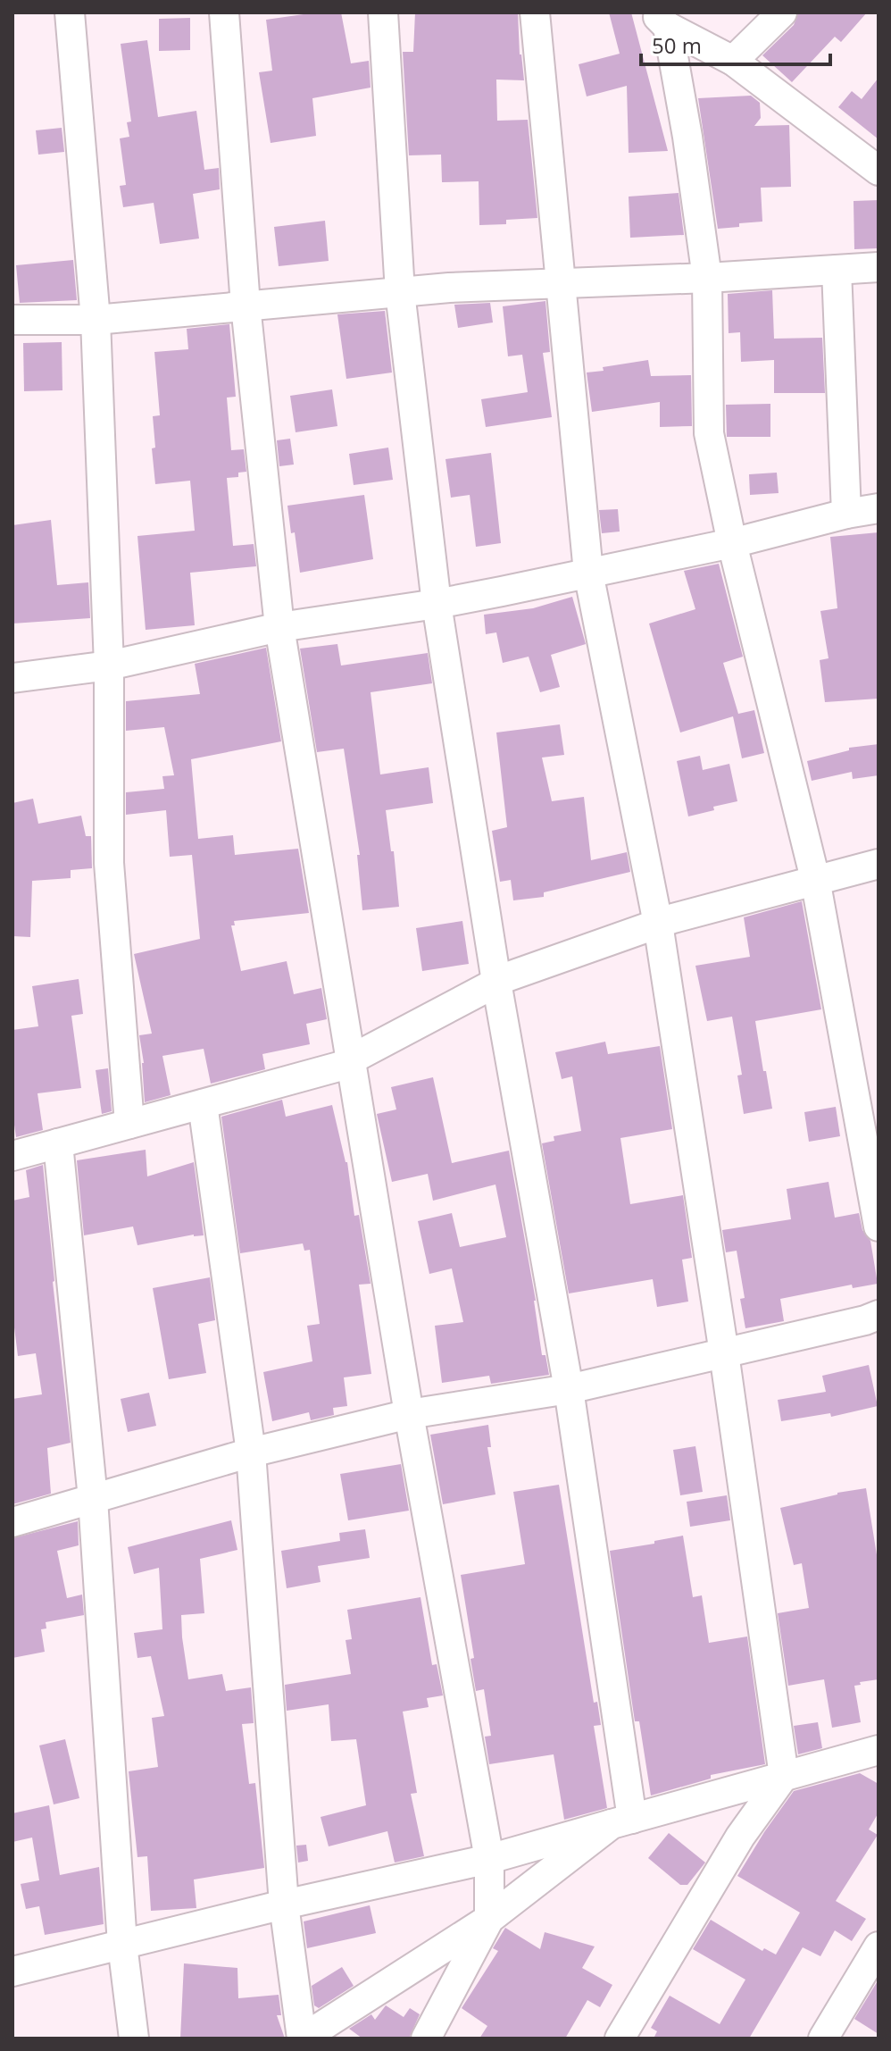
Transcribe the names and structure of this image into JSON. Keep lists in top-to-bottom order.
{
  "scale_bar": "50 m"
}
